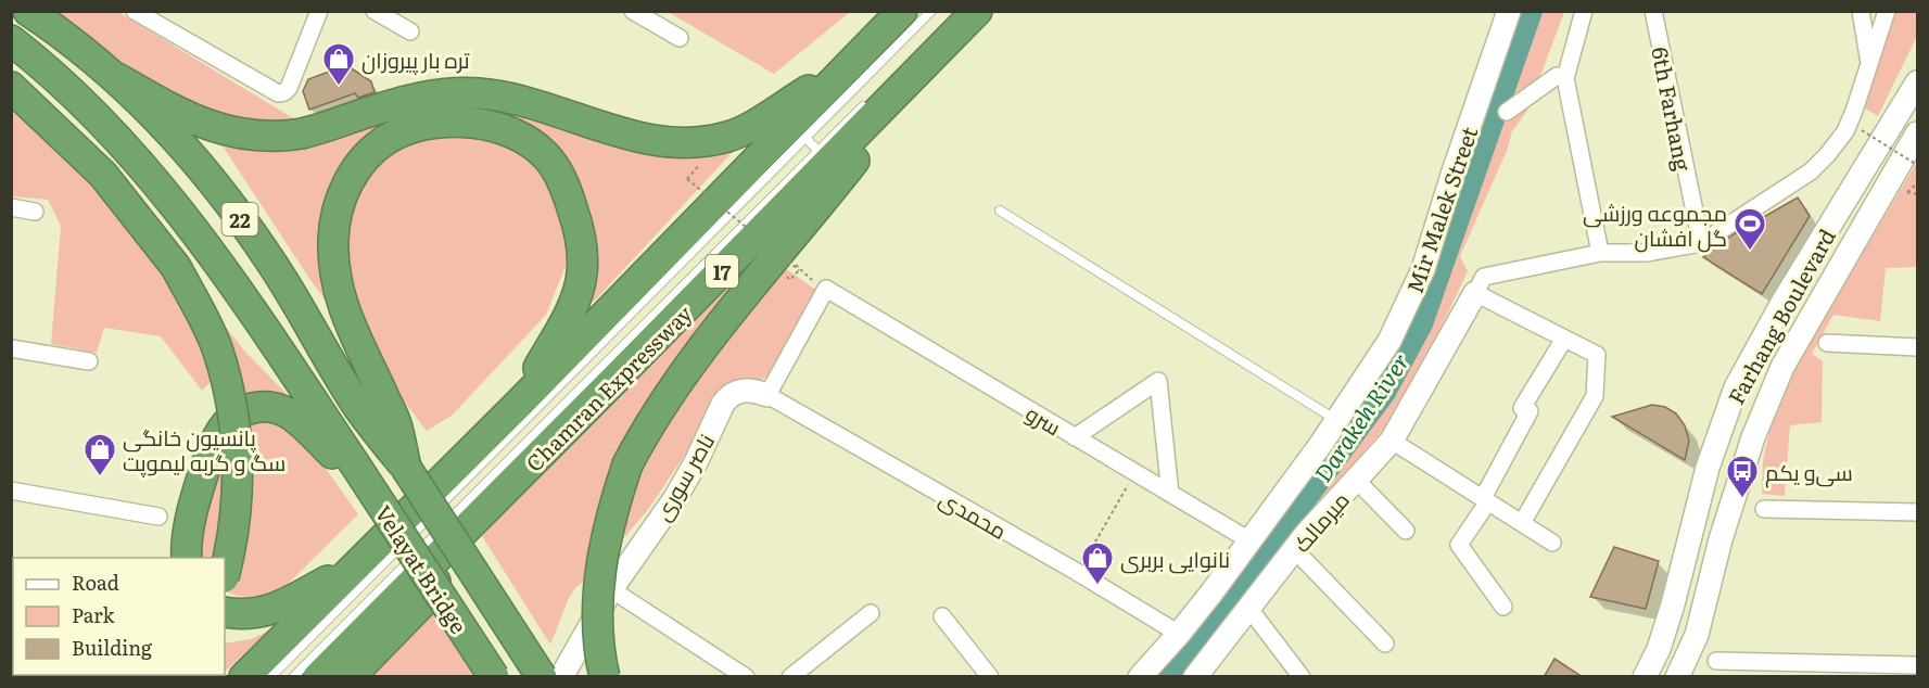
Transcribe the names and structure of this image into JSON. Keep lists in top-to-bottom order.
{
  "streets": {
    "highway": [
      "22",
      "17",
      "Chamran Expressway",
      "Velayat Bridge"
    ],
    "street": [
      "6th Farhang",
      "Mir Malek Street",
      "Farhang Boulevard",
      "سرو",
      "ناصر سوری",
      "محمدی",
      "میرمالک"
    ]
  },
  "crossings": [
    ["Mir Malek Street", "سرو"],
    ["Mir Malek Street", "محمدی"],
    ["22", "Velayat Bridge"],
    ["ناصر سوری", "محمدی"]
  ],
  "water": ["Darakeh River"],
  "places": {
    "shop": ["تره بار پیروزان", "پانسیون خانگی سگ و گربه لیموپت", "نانوایی بربری"],
    "sports": ["مجموعه ورزشی گل افشان"],
    "bus stop": ["سی‌و یکم"]
  },
  "legend": ["Road", "Park", "Building"]
}
